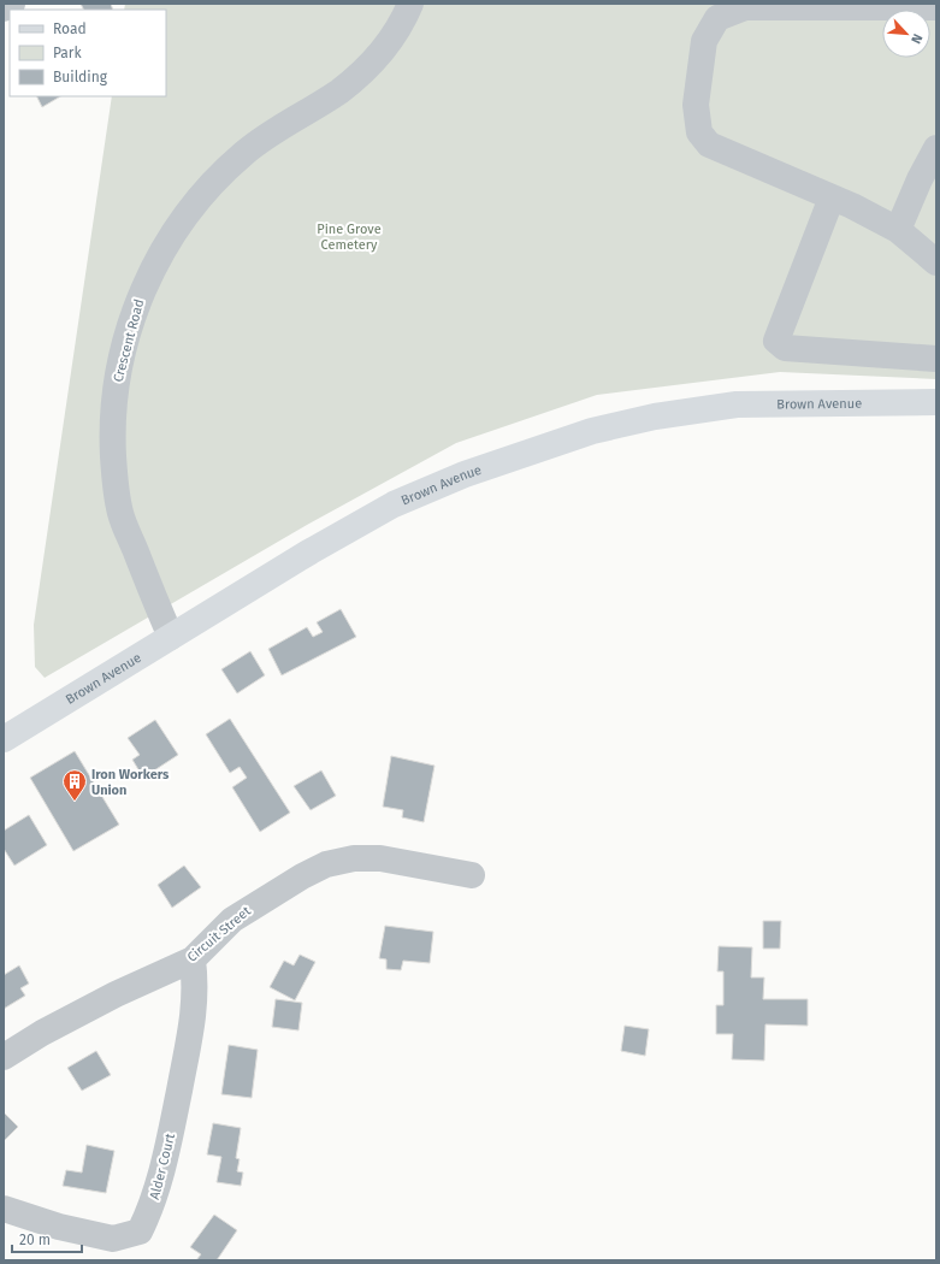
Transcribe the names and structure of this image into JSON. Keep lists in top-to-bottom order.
{
  "streets": {
    "main road": ["Brown Avenue"],
    "street": ["Crescent Road", "Circuit Street", "Alder Court"]
  },
  "crossings": [
    ["Crescent Road", "Brown Avenue"],
    ["Circuit Street", "Alder Court"]
  ],
  "parks": ["Pine Grove Cemetery"],
  "places": {
    "building": ["Iron Workers Union"]
  },
  "legend": ["Road", "Park", "Building"],
  "scale_bar": "20 m",
  "north": "bottom right"
}
